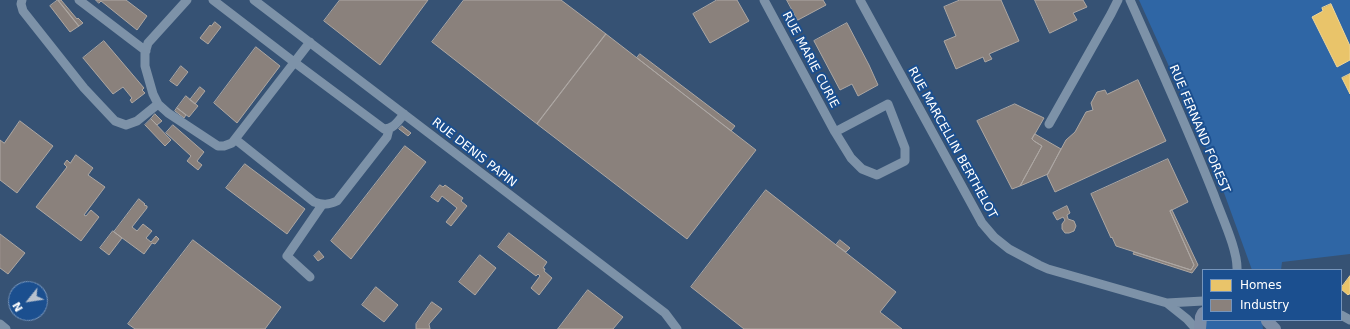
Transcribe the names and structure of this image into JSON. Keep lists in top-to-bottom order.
{
  "streets": {
    "street": [
      "RUE MARIE CURIE",
      "RUE FERNAND FOREST",
      "RUE MARCELLIN BERTHELOT",
      "RUE DENIS PAPIN"
    ]
  },
  "legend": ["Homes", "Industry"],
  "north": "bottom left"
}
